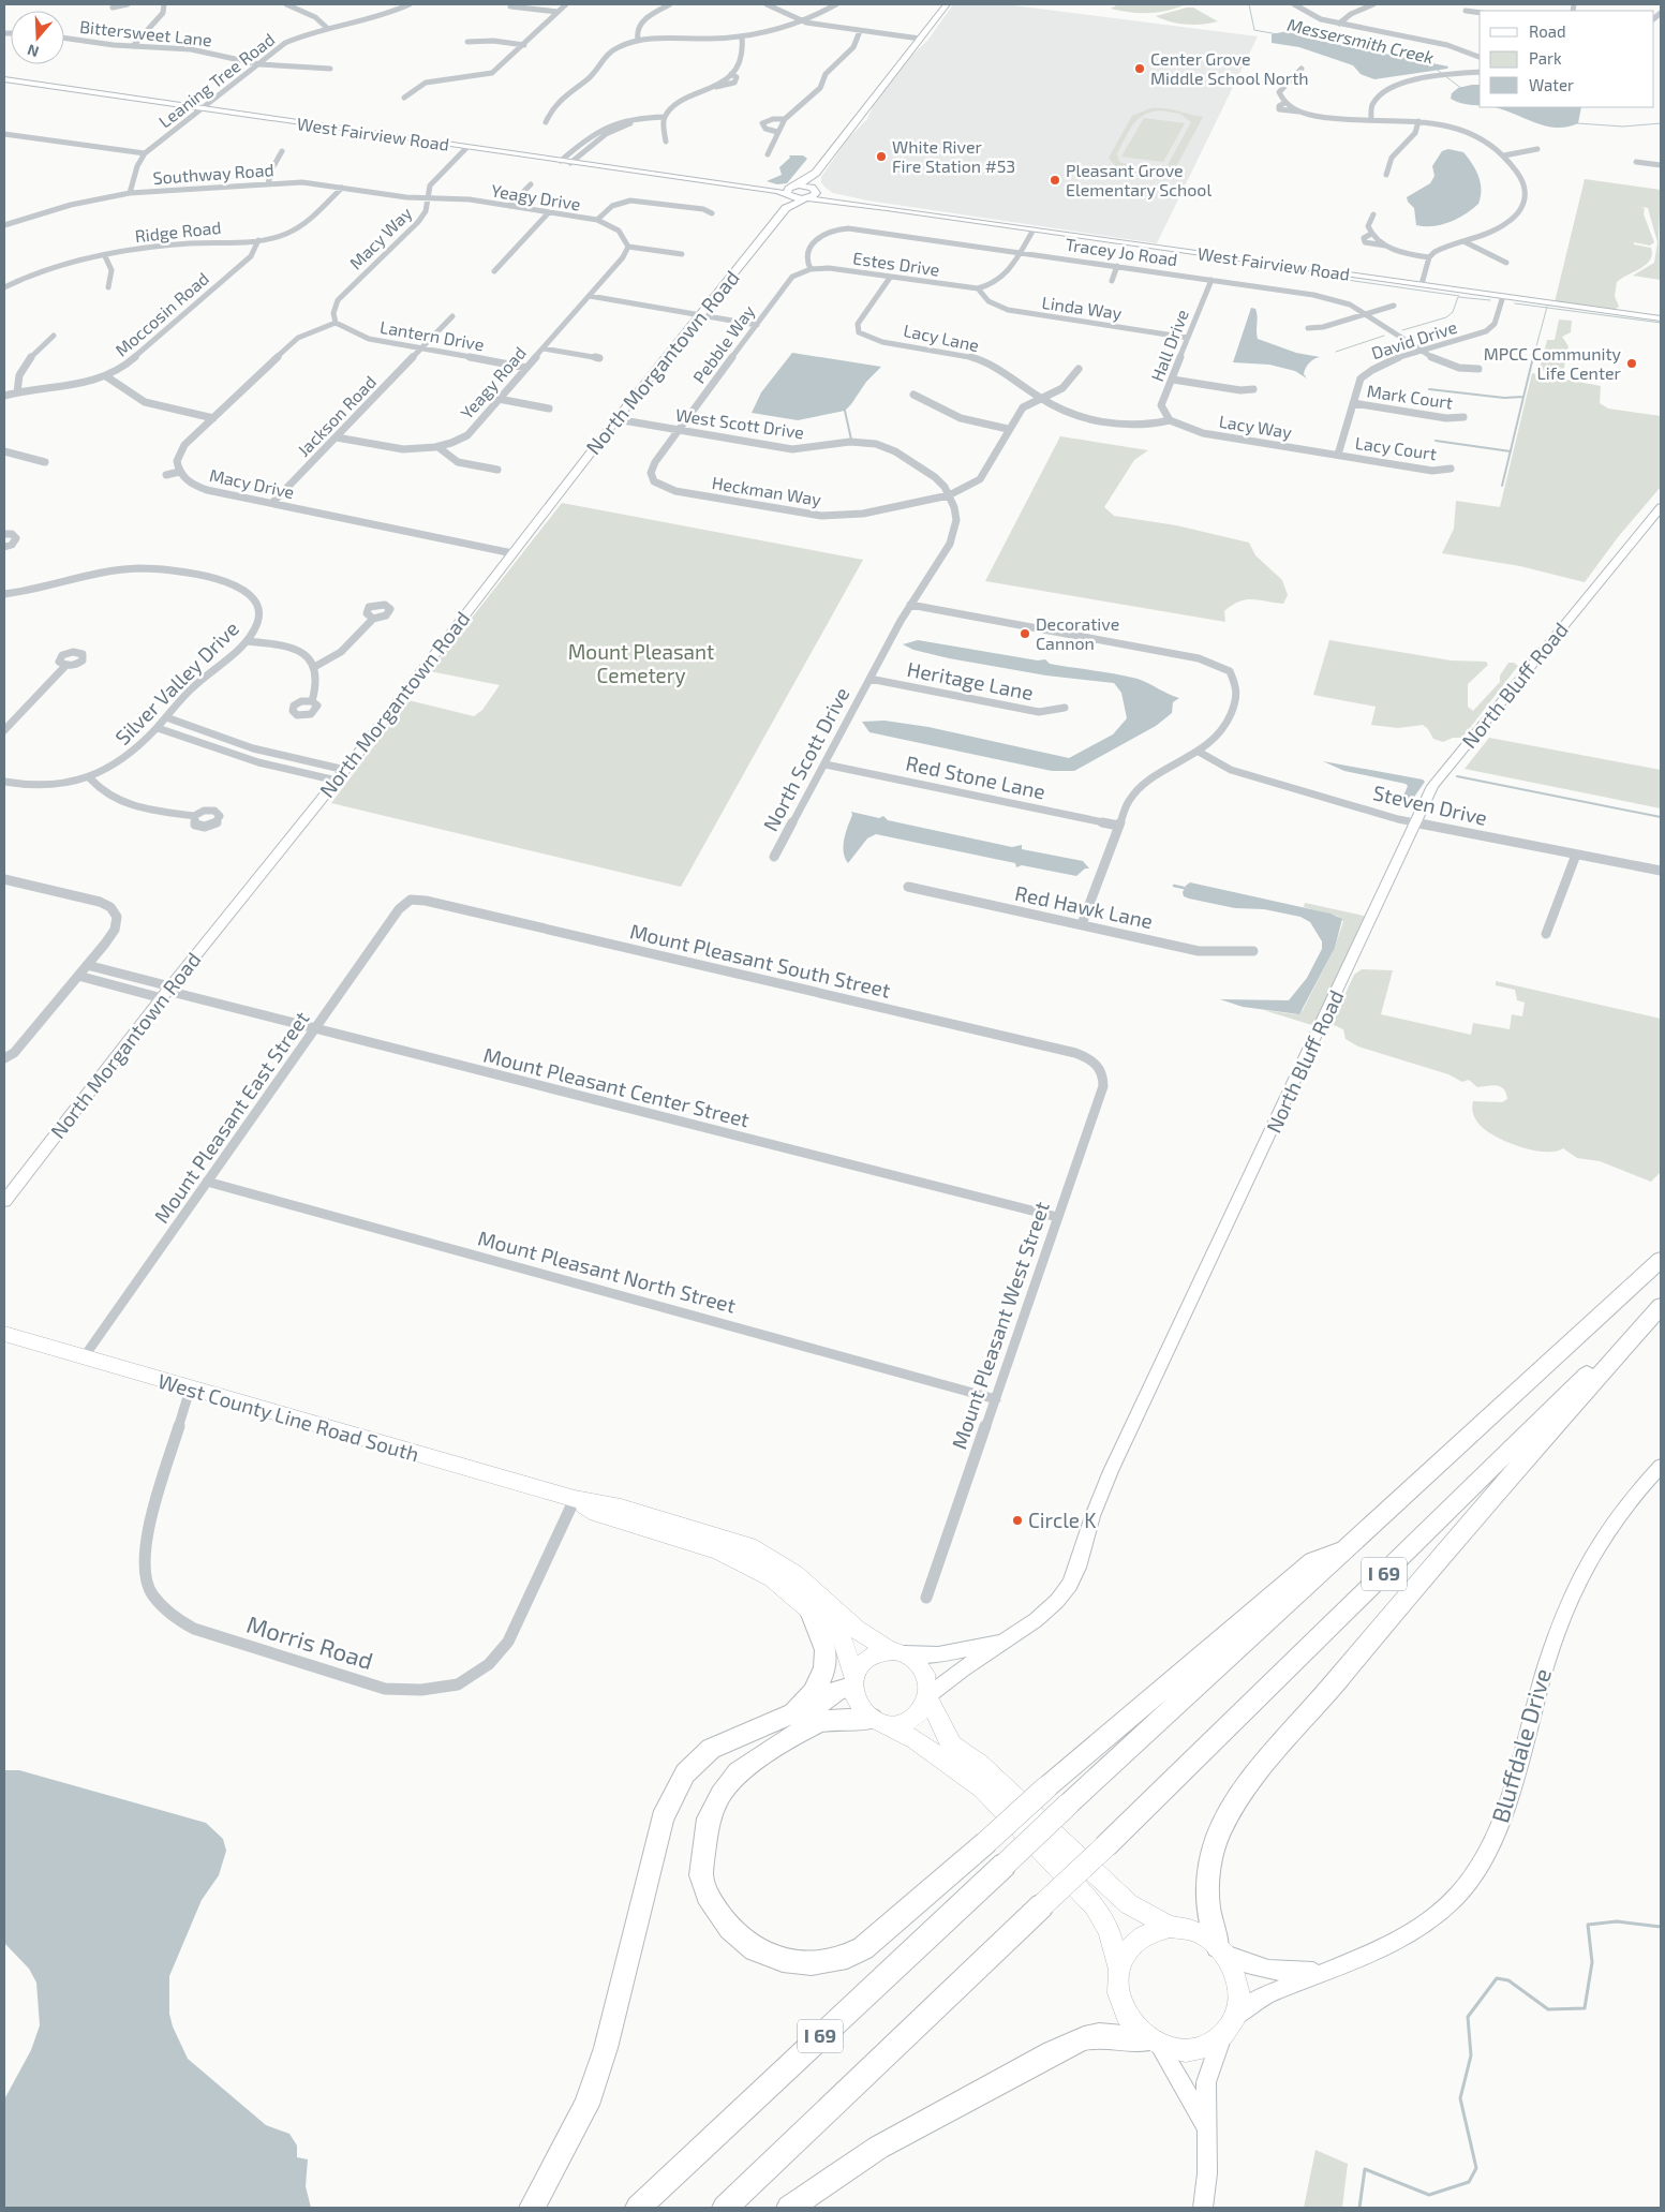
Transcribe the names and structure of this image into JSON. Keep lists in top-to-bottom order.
{
  "streets": {
    "highway": ["I 69"],
    "main road": ["West County Line Road South"],
    "street": [
      "Bittersweet Lane",
      "Leaning Tree Road",
      "West Fairview Road",
      "Southway Road",
      "Yeagy Drive",
      "Ridge Road",
      "Macy Way",
      "Tracey Jo Road",
      "Estes Drive",
      "Linda Way",
      "Moccosin Road",
      "Lantern Drive",
      "Lacy Lane",
      "David Drive",
      "Pebble Way",
      "Hall Drive",
      "North Morgantown Road",
      "Yeagy Road",
      "Mark Court",
      "Jackson Road",
      "West Scott Drive",
      "Lacy Way",
      "Lacy Court",
      "Macy Drive",
      "Heckman Way",
      "Heritage Lane",
      "Silver Valley Drive",
      "North Bluff Road",
      "North Scott Drive",
      "Red Stone Lane",
      "Steven Drive",
      "Red Hawk Lane",
      "Mount Pleasant South Street",
      "Mount Pleasant Center Street",
      "Mount Pleasant East Street",
      "Mount Pleasant North Street",
      "Mount Pleasant West Street",
      "Morris Road",
      "Bluffdale Drive"
    ]
  },
  "crossings": [
    ["Bittersweet Lane", "Leaning Tree Road"],
    ["Leaning Tree Road", "West Fairview Road"],
    ["Leaning Tree Road", "Southway Road"],
    ["West Fairview Road", "Macy Way"],
    ["West Fairview Road", "David Drive"],
    ["West Fairview Road", "North Morgantown Road"],
    ["Southway Road", "Yeagy Drive"],
    ["Southway Road", "Ridge Road"],
    ["Southway Road", "Macy Way"],
    ["Yeagy Drive", "Macy Way"],
    ["Yeagy Drive", "Yeagy Road"],
    ["Ridge Road", "Moccosin Road"],
    ["Macy Way", "Lantern Drive"],
    ["Macy Way", "Macy Drive"],
    ["Tracey Jo Road", "Estes Drive"],
    ["Tracey Jo Road", "David Drive"],
    ["Tracey Jo Road", "Pebble Way"],
    ["Tracey Jo Road", "Hall Drive"],
    ["Estes Drive", "Linda Way"],
    ["Estes Drive", "Pebble Way"],
    ["Linda Way", "Hall Drive"],
    ["Lantern Drive", "Yeagy Road"],
    ["Lantern Drive", "Jackson Road"],
    ["Lantern Drive", "Macy Drive"],
    ["Lacy Lane", "Heckman Way"],
    ["David Drive", "Mark Court"],
    ["David Drive", "Lacy Way"],
    ["David Drive", "Lacy Court"],
    ["Pebble Way", "West Scott Drive"],
    ["Pebble Way", "Heckman Way"],
    ["Hall Drive", "Lacy Way"],
    ["North Morgantown Road", "West Scott Drive"],
    ["North Morgantown Road", "Macy Drive"],
    ["North Morgantown Road", "Mount Pleasant Center Street"],
    ["Yeagy Road", "Jackson Road"],
    ["Jackson Road", "Macy Drive"],
    ["West Scott Drive", "Heckman Way"],
    ["West Scott Drive", "North Scott Drive"],
    ["Lacy Way", "Lacy Court"],
    ["Heritage Lane", "North Scott Drive"],
    ["North Bluff Road", "Steven Drive"],
    ["North Bluff Road", "West County Line Road South"],
    ["North Scott Drive", "Red Stone Lane"],
    ["Mount Pleasant South Street", "Mount Pleasant East Street"],
    ["Mount Pleasant South Street", "Mount Pleasant West Street"],
    ["Mount Pleasant Center Street", "Mount Pleasant East Street"],
    ["Mount Pleasant Center Street", "Mount Pleasant West Street"],
    ["Mount Pleasant East Street", "Mount Pleasant North Street"],
    ["Mount Pleasant East Street", "West County Line Road South"],
    ["Mount Pleasant North Street", "Mount Pleasant West Street"],
    ["West County Line Road South", "Morris Road"]
  ],
  "water": ["Messersmith Creek"],
  "parks": ["Mount Pleasant Cemetery"],
  "places": [
    "Center Grove Middle School North",
    "White River Fire Station #53",
    "Pleasant Grove Elementary School",
    "MPCC Community Life Center",
    "Decorative Cannon",
    "Circle K"
  ],
  "legend": ["Road", "Park", "Water"],
  "north": "bottom"
}
